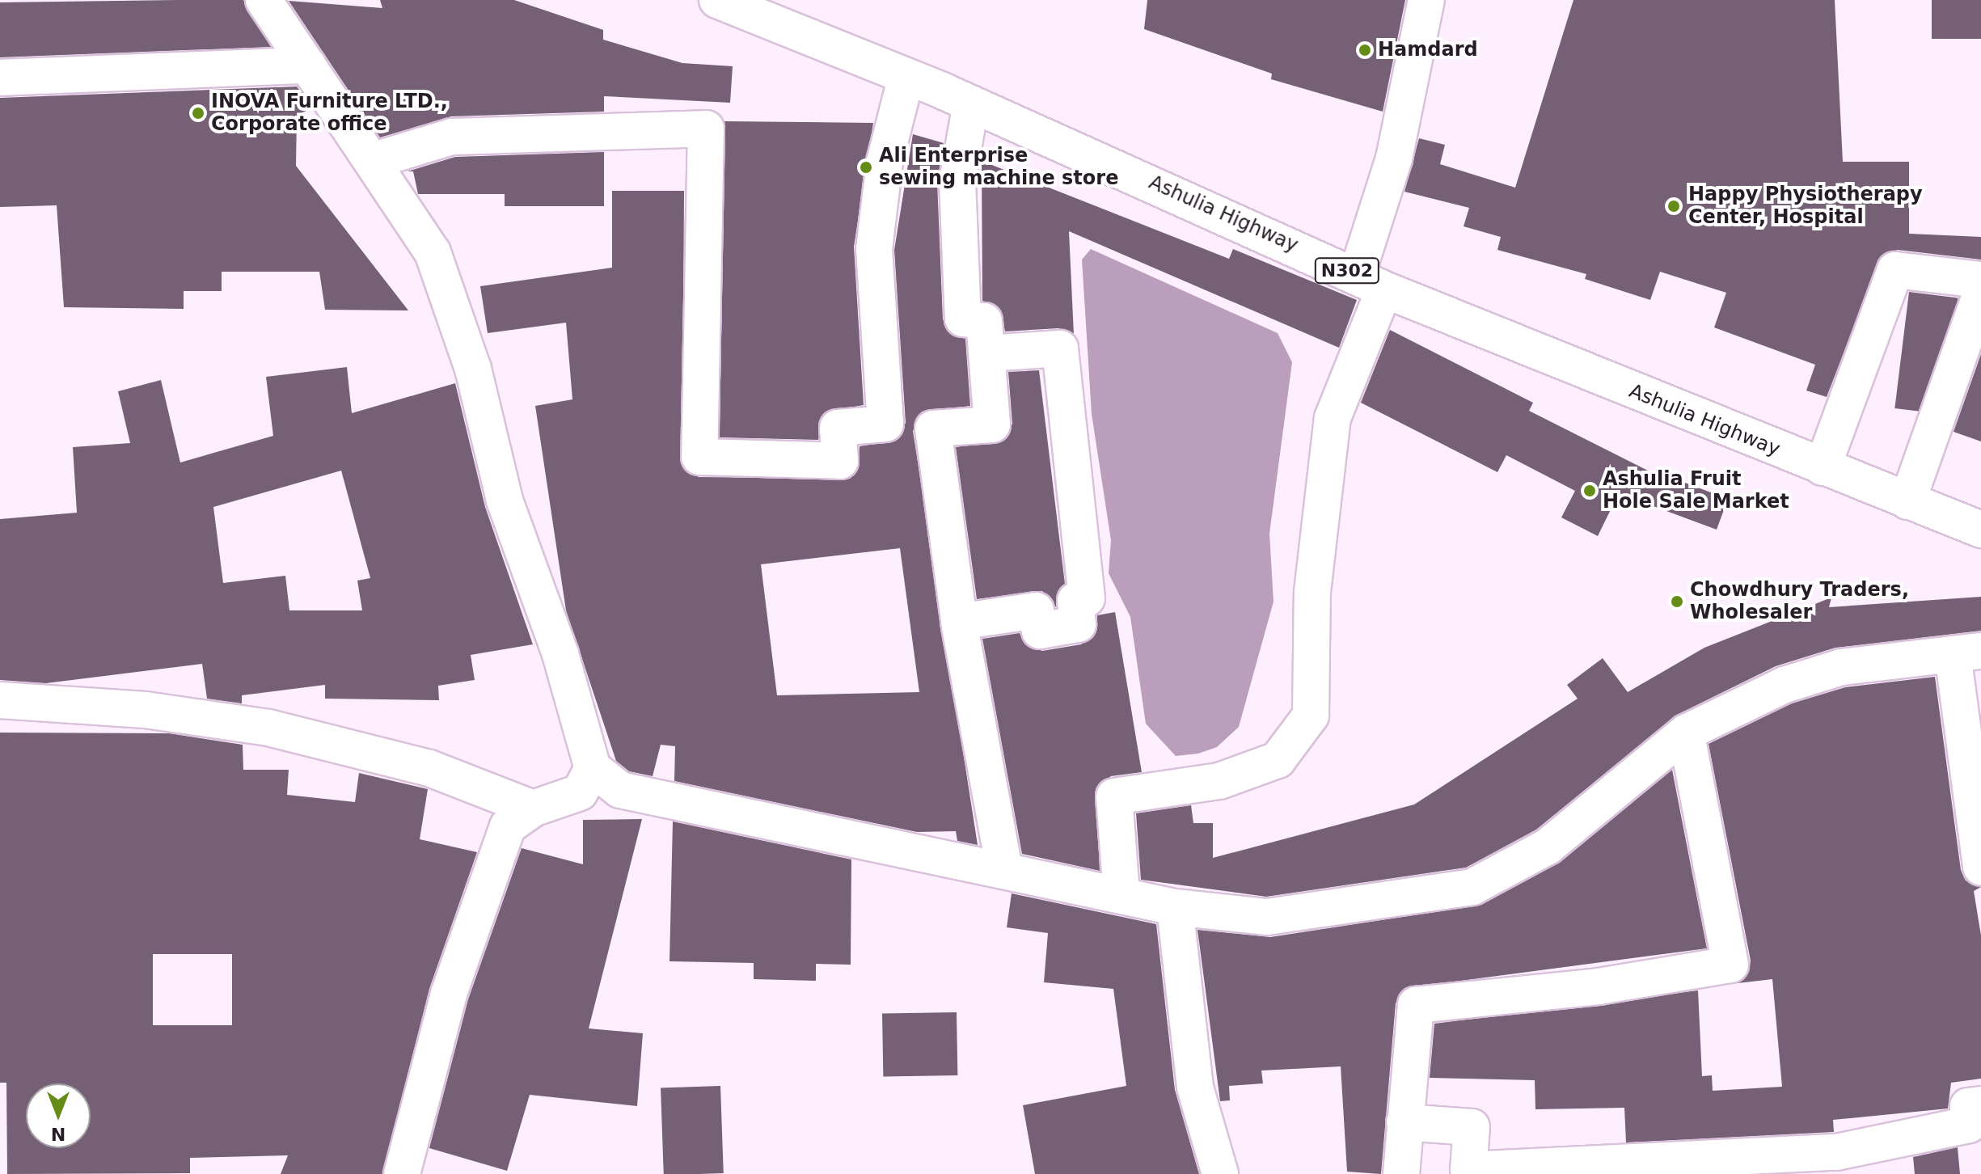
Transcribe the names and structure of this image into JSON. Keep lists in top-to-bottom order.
{
  "streets": {
    "main road": ["Ashulia Highway", "N302"]
  },
  "places": [
    "Hamdard",
    "INOVA Furniture LTD., Corporate office",
    "Ali Enterprise sewing machine store",
    "Happy Physiotherapy Center, Hospital",
    "Ashulia Fruit Hole Sale Market",
    "Chowdhury Traders, Wholesaler"
  ],
  "north": "bottom"
}
